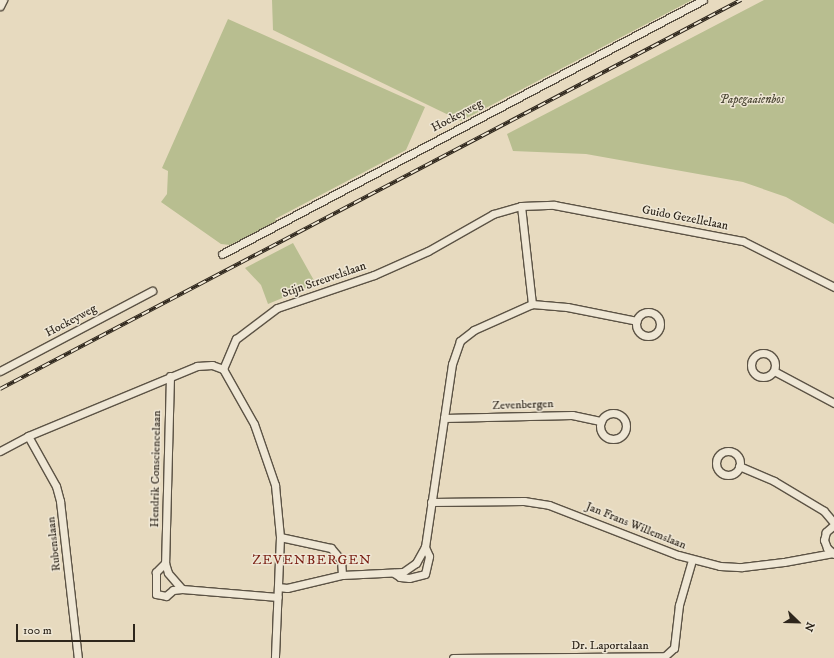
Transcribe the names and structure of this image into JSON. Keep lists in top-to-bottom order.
{
  "streets": {
    "street": [
      "Hockeyweg",
      "Guido Gezellelaan",
      "Stijn Streuvelslaan",
      "Zevenbergen",
      "Hendrik Consciencelaan",
      "Jan Frans Willemslaan",
      "Rubenslaan",
      "Dr. Laportalaan"
    ]
  },
  "crossings": [
    ["Guido Gezellelaan", "Stijn Streuvelslaan"],
    ["Jan Frans Willemslaan", "Dr. Laportalaan"]
  ],
  "districts": ["ZEVENBERGEN"],
  "parks": ["Papegaaienbos"],
  "scale_bar": "100 m",
  "north": "bottom right"
}
